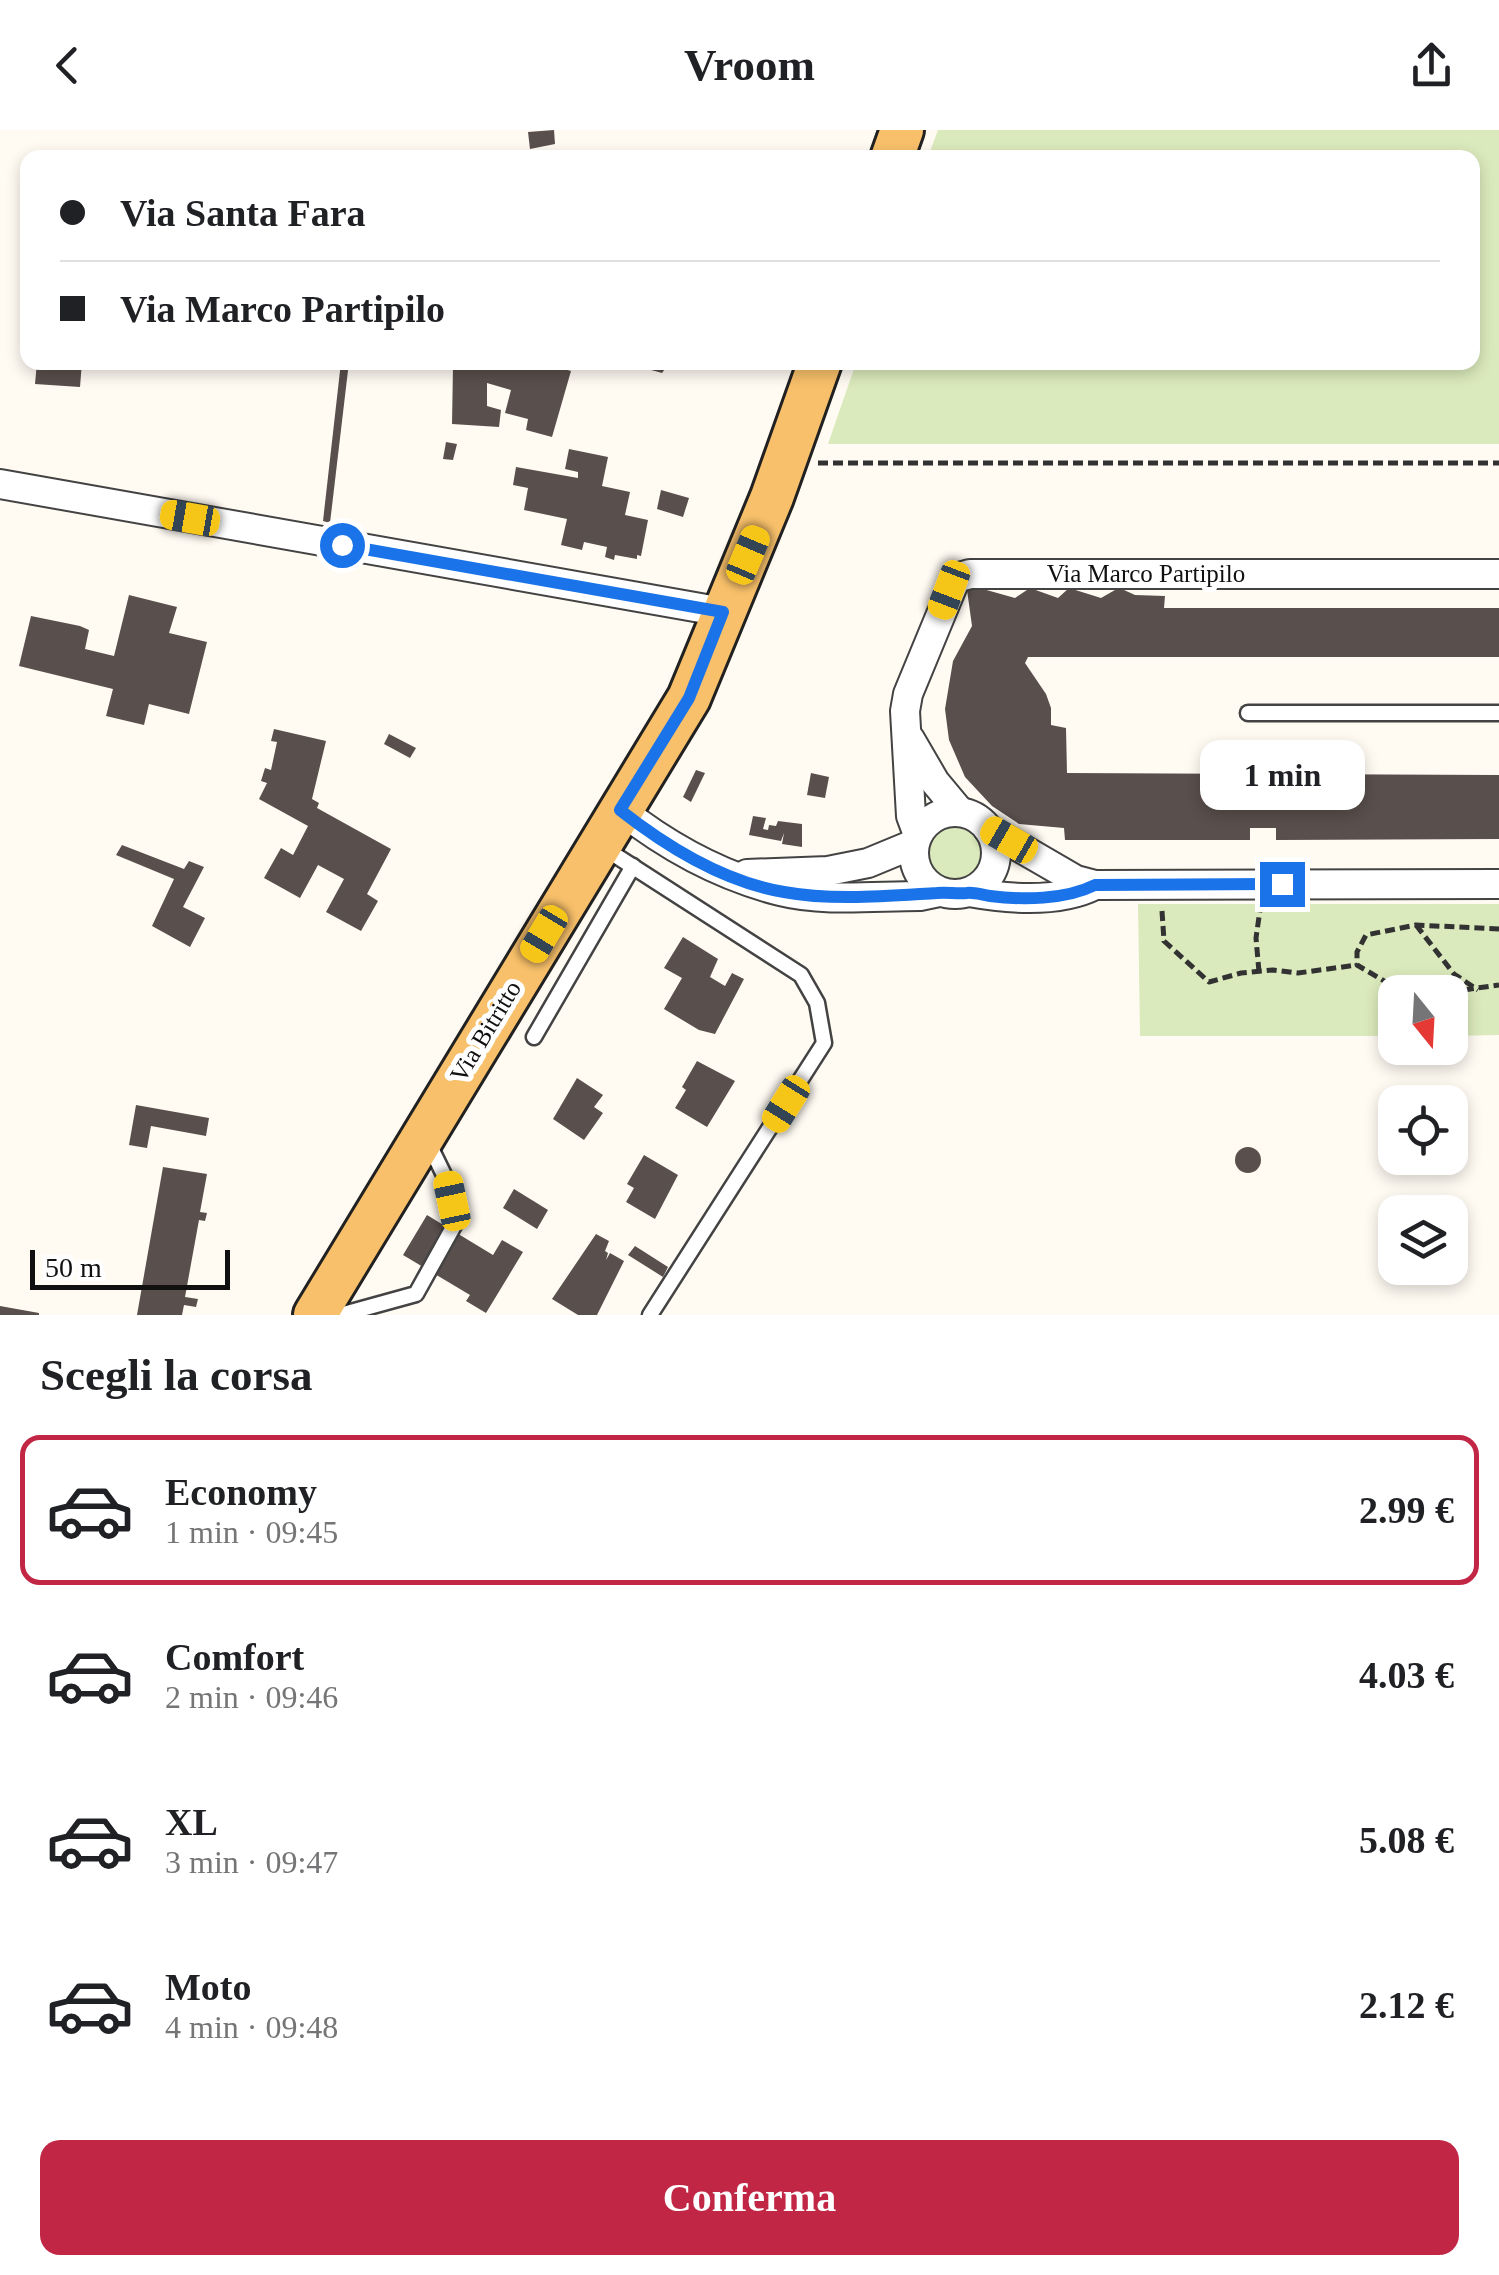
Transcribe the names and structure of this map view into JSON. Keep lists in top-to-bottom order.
{
  "streets": {
    "main road": ["Via Bitritto"],
    "street": ["Via Marco Partipilo"]
  },
  "scale_bar": "50 m",
  "north": "bottom",
  "page": {
    "header": "Vroom",
    "banner": ["Via Santa Fara", "Via Marco Partipilo"],
    "bubble": "1 min",
    "scale": "50 m",
    "heading": "Scegli la corsa",
    "list": [
      {
        "name": "Economy",
        "note": "1 min · 09:45",
        "value": "2.99 €"
      },
      {
        "name": "Comfort",
        "note": "2 min · 09:46",
        "value": "4.03 €"
      },
      {
        "name": "XL",
        "note": "3 min · 09:47",
        "value": "5.08 €"
      },
      {
        "name": "Moto",
        "note": "4 min · 09:48",
        "value": "2.12 €"
      }
    ],
    "buttons": "Conferma"
  }
}
